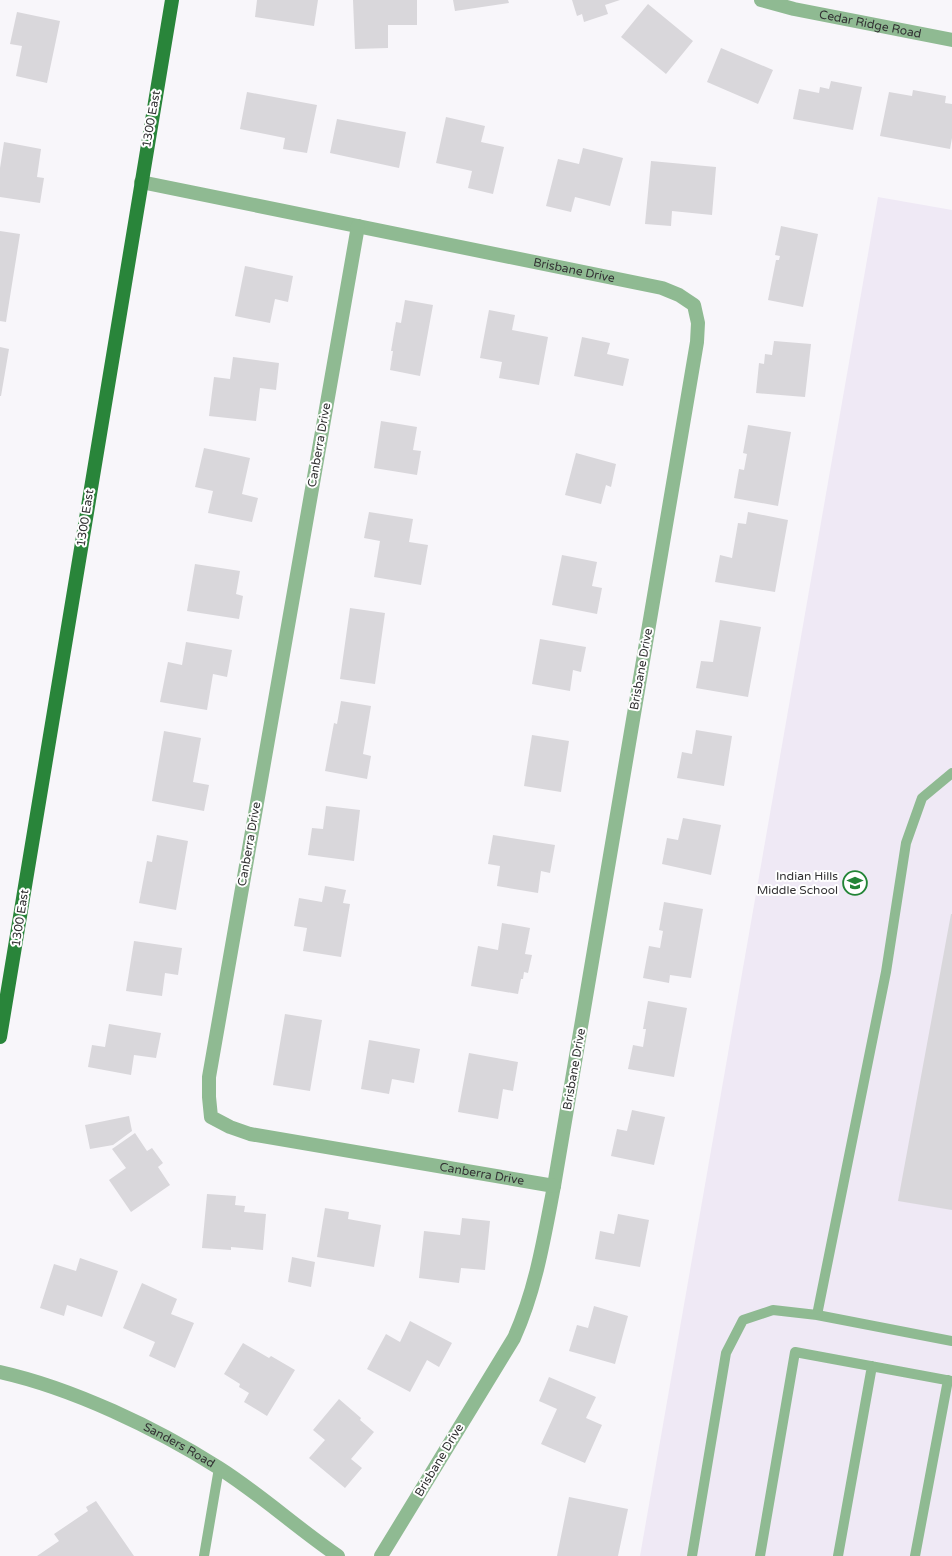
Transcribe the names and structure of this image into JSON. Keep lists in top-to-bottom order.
{
  "streets": {
    "main road": ["1300 East"],
    "street": [
      "Cedar Ridge Road",
      "Brisbane Drive",
      "Canberra Drive",
      "Sanders Road"
    ]
  },
  "crossings": [
    ["1300 East", "Brisbane Drive"],
    ["Brisbane Drive", "Canberra Drive"]
  ],
  "places": {
    "school or university": ["Indian Hills Middle School"]
  }
}
